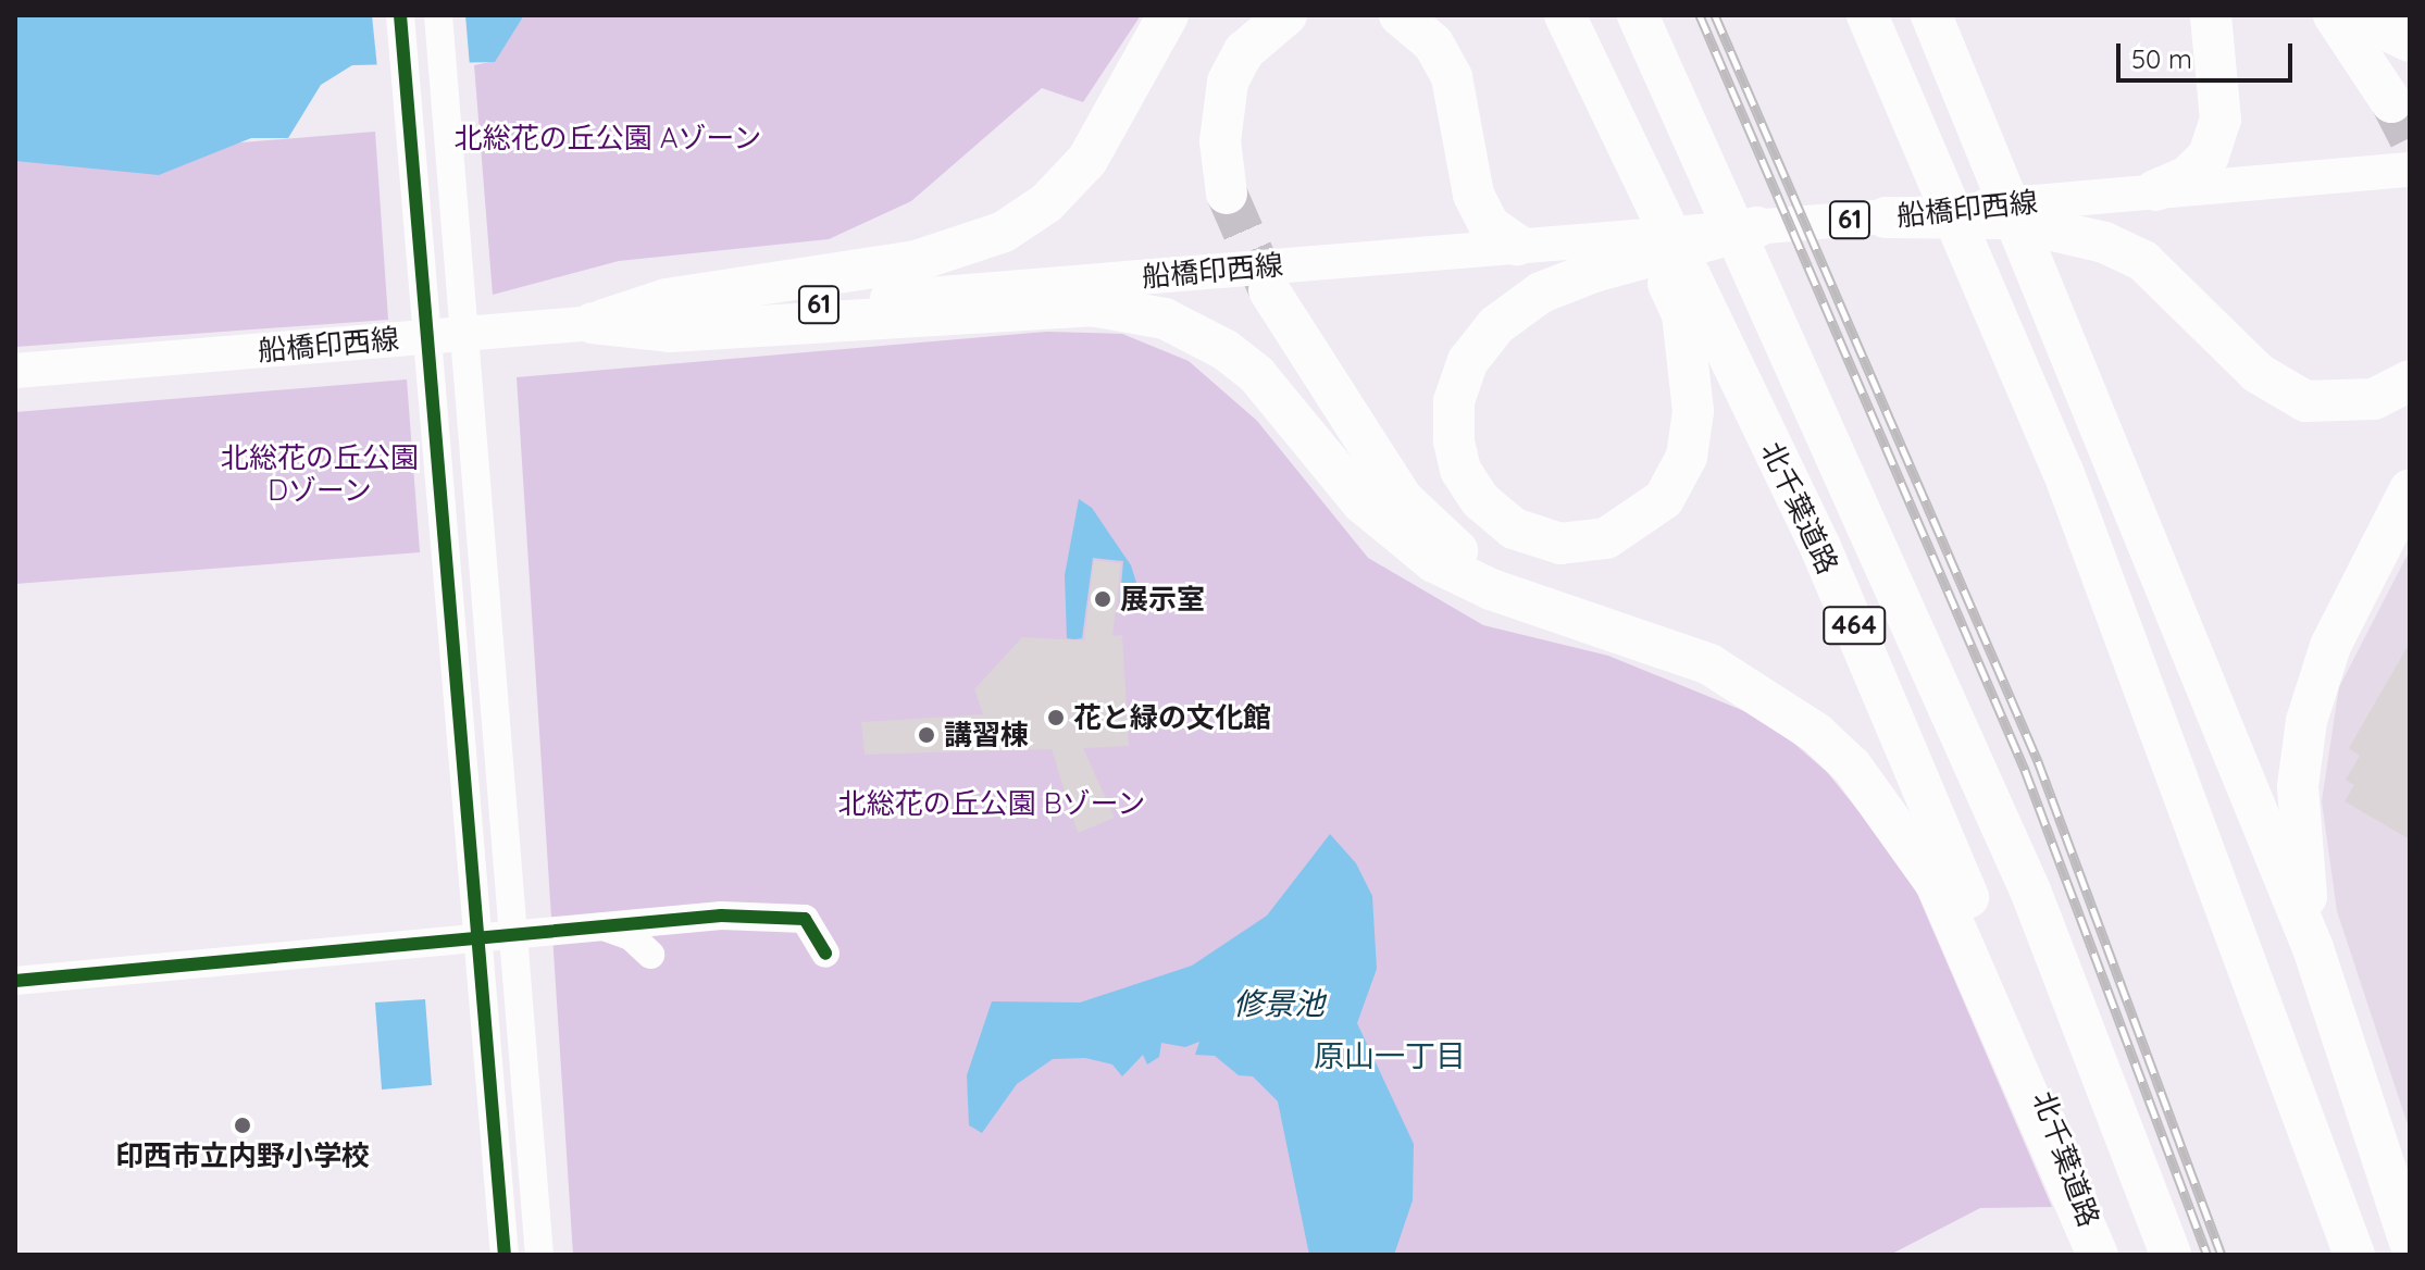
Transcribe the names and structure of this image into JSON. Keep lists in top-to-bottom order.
{
  "streets": {
    "highway": ["北千葉道路", "464"],
    "main road": ["船橋印西線", "61"]
  },
  "districts": ["原山一丁目"],
  "water": ["修景池"],
  "parks": ["北総花の丘公園 Aゾーン", "北総花の丘公園 Dゾーン", "北総花の丘公園 Bゾーン"],
  "places": [
    "展示室",
    "花と緑の文化館",
    "講習棟",
    "印西市立内野小学校"
  ],
  "scale_bar": "50 m"
}
